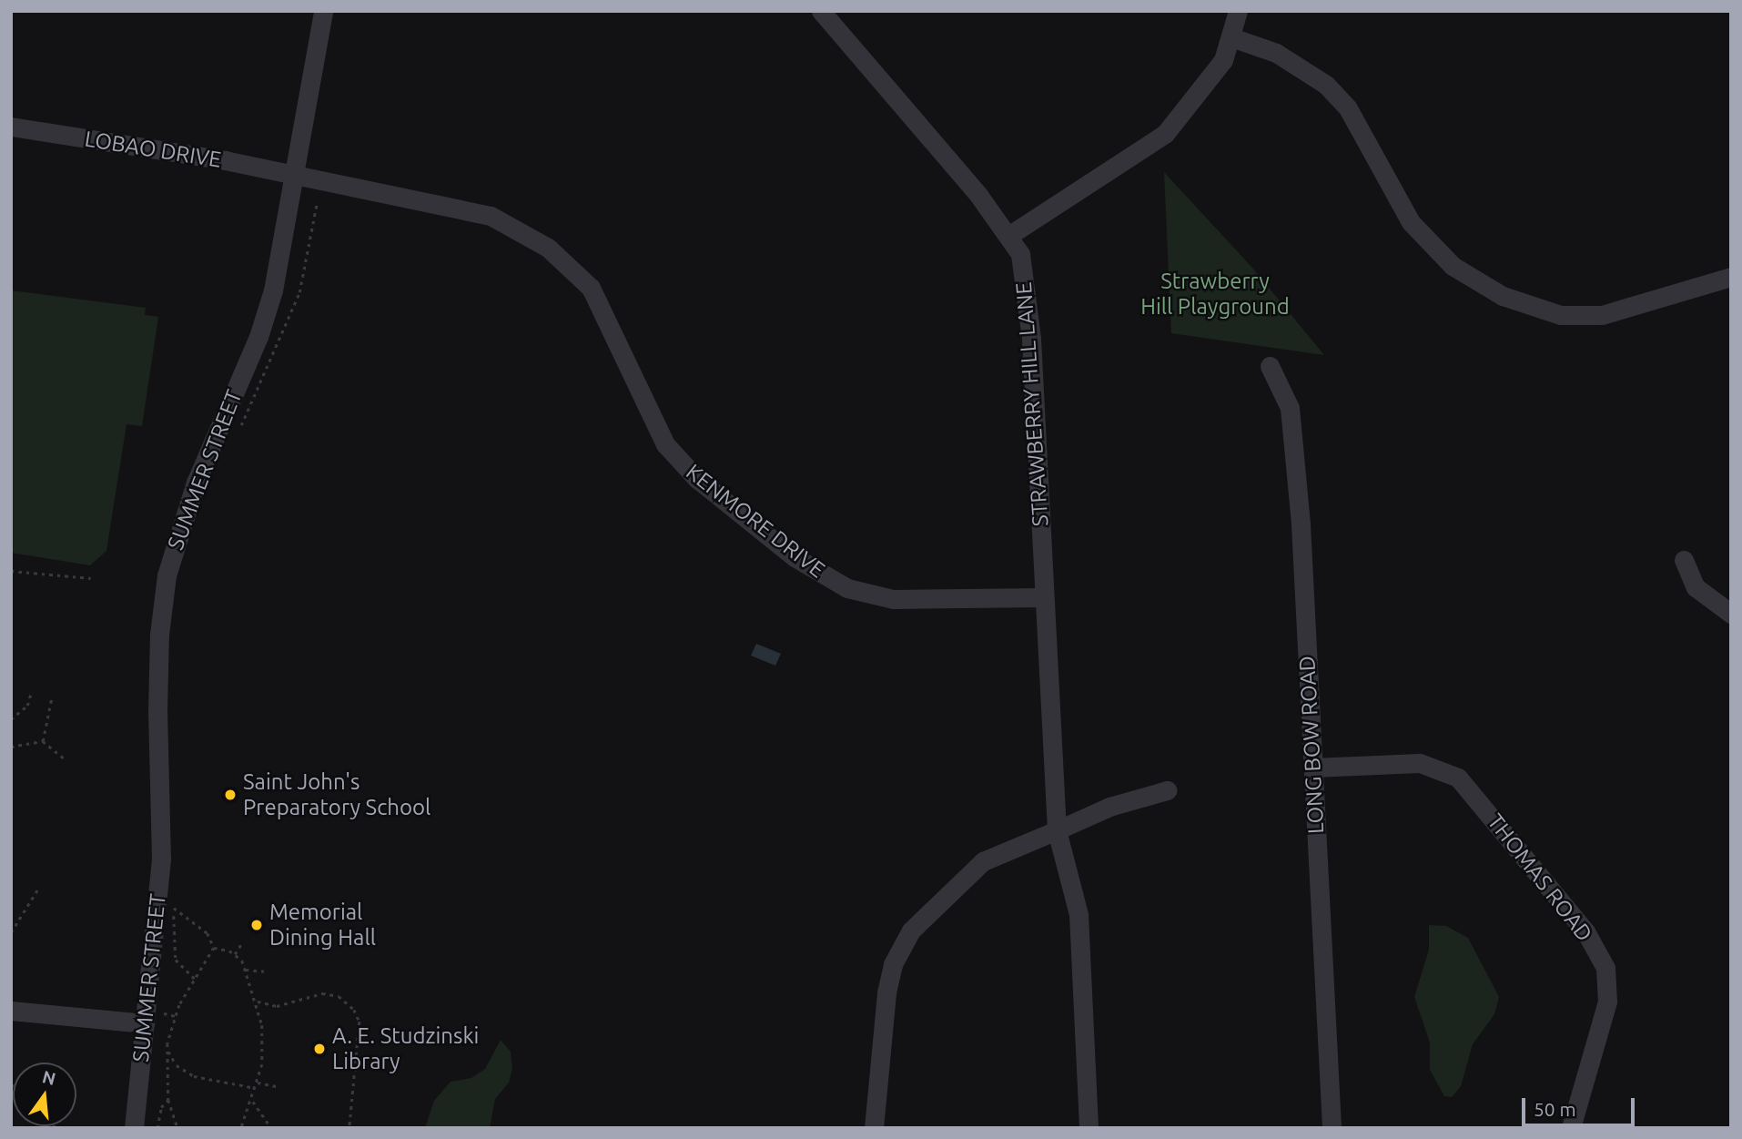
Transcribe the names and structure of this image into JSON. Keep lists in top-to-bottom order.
{
  "streets": {
    "street": [
      "LOBAO DRIVE",
      "STRAWBERRY HILL LANE",
      "SUMMER STREET",
      "KENMORE DRIVE",
      "LONG BOW ROAD",
      "THOMAS ROAD"
    ]
  },
  "crossings": [
    ["LOBAO DRIVE", "SUMMER STREET"],
    ["LOBAO DRIVE", "KENMORE DRIVE"],
    ["STRAWBERRY HILL LANE", "KENMORE DRIVE"],
    ["SUMMER STREET", "KENMORE DRIVE"],
    ["LONG BOW ROAD", "THOMAS ROAD"]
  ],
  "parks": ["Strawberry Hill Playground"],
  "places": ["Saint John's Preparatory School", "Memorial Dining Hall", "A. E. Studzinski Library"],
  "scale_bar": "50 m",
  "north": "top"
}
